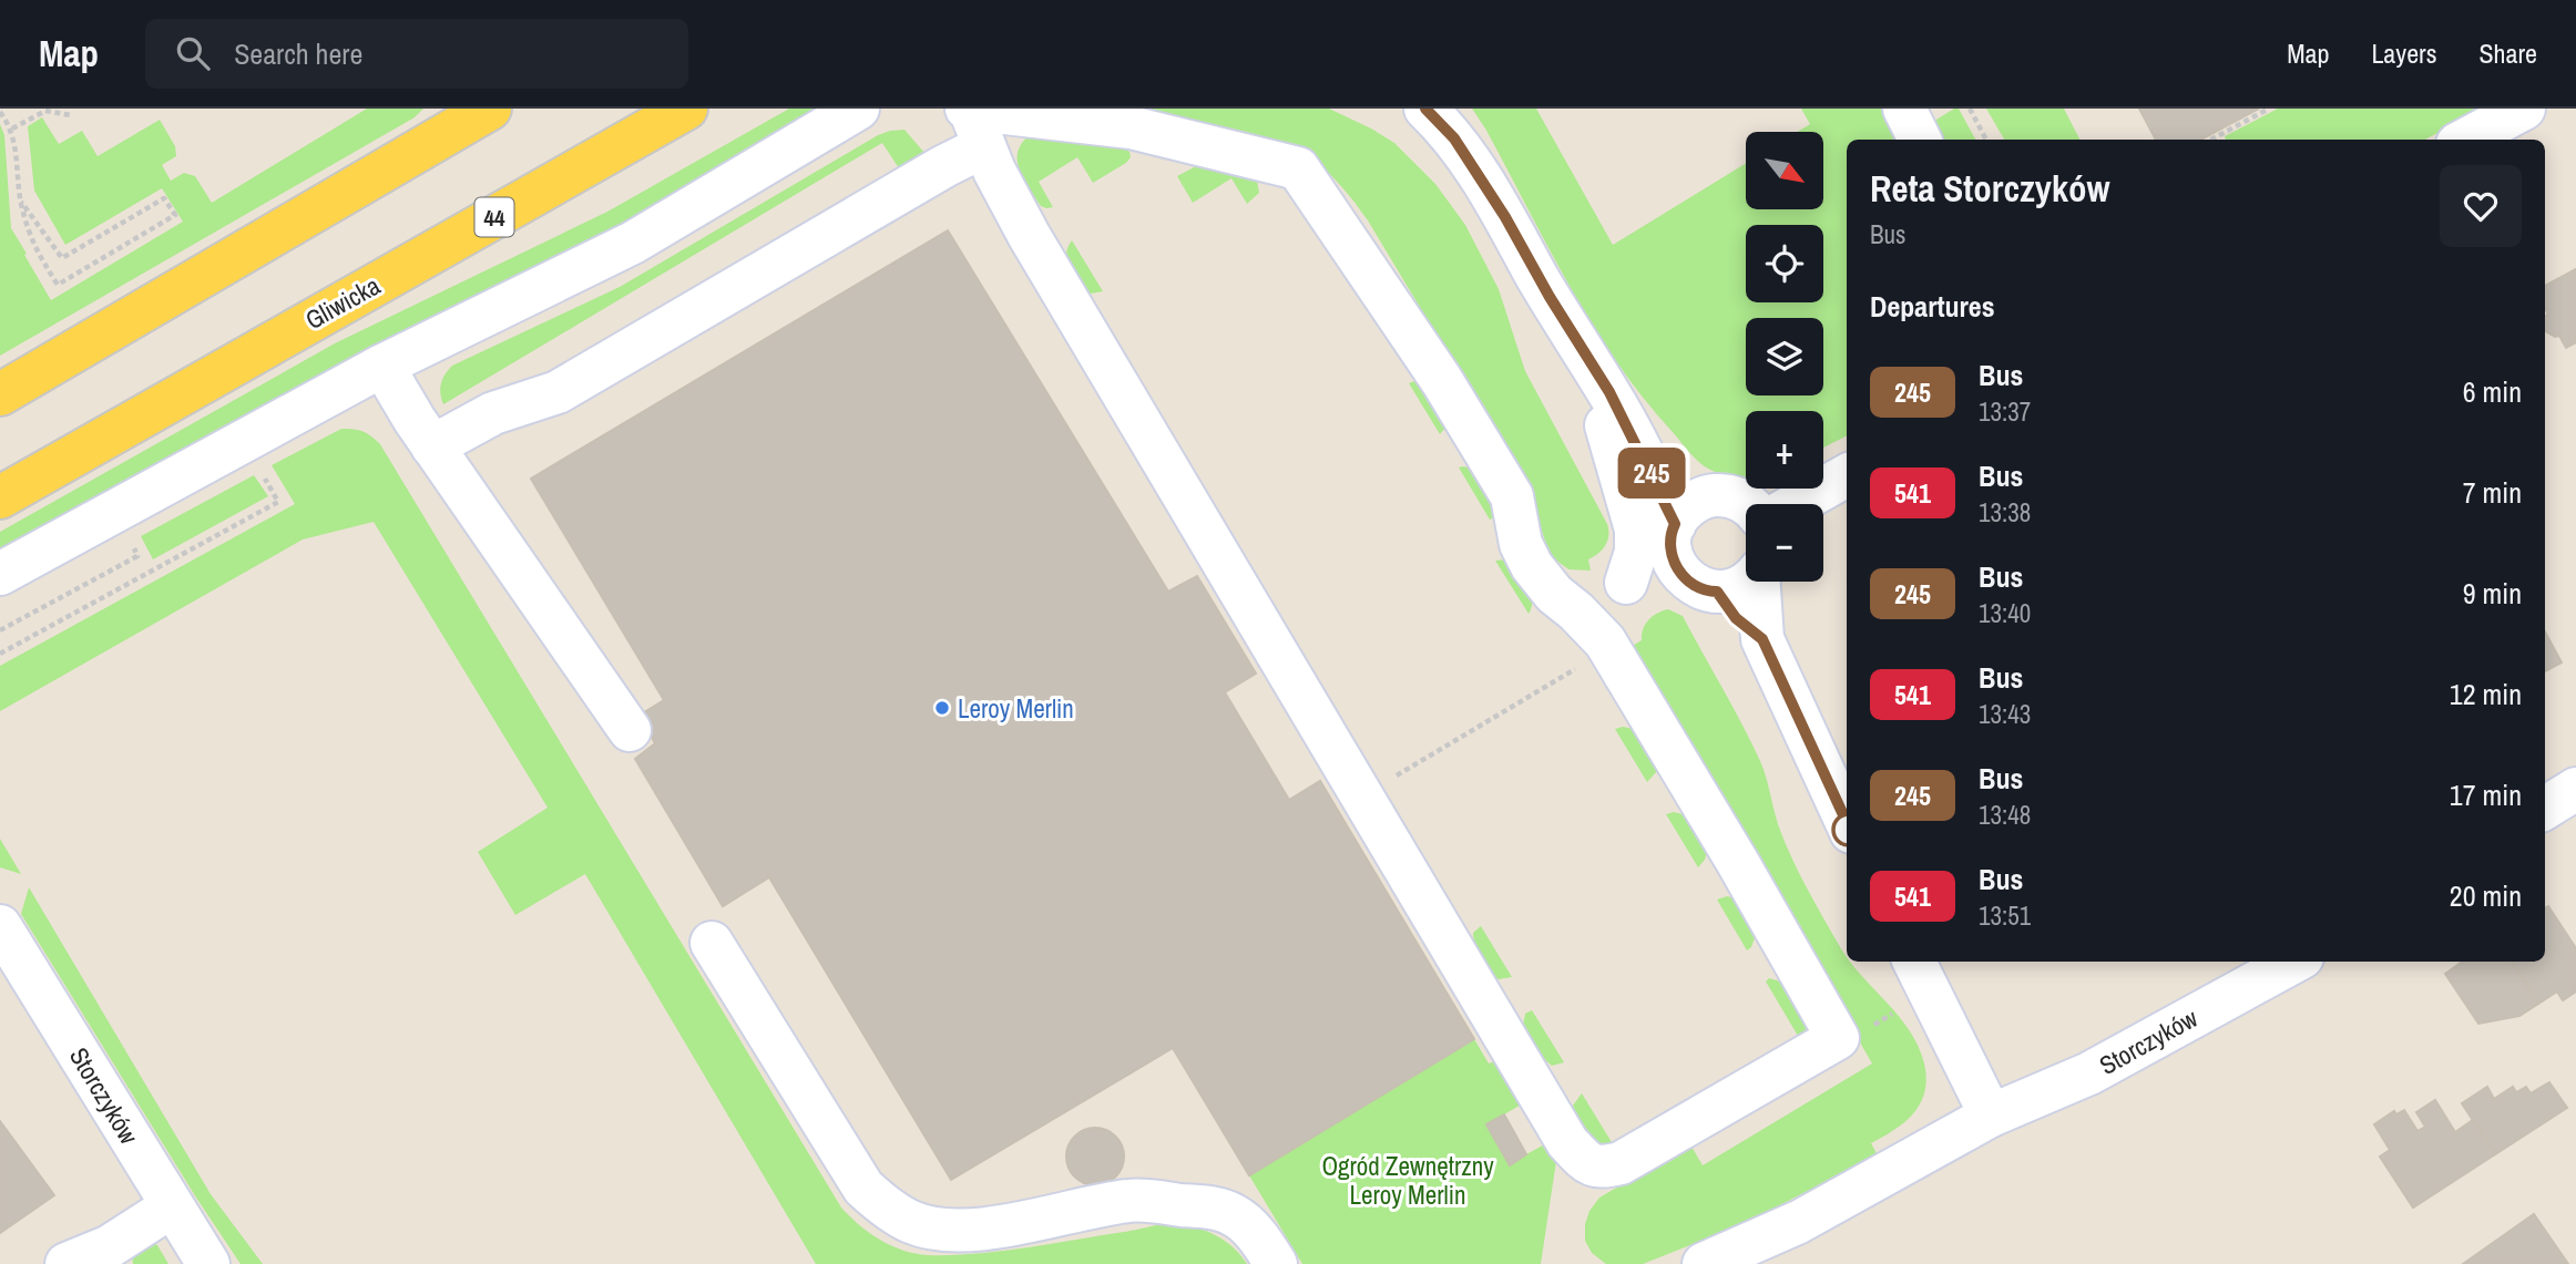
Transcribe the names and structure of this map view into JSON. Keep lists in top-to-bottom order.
{
  "streets": {
    "main road": ["44", "Gliwicka"],
    "street": ["Storczyków"]
  },
  "parks": ["Ogród Zewnętrzny Leroy Merlin"],
  "places": ["Leroy Merlin"],
  "lines": ["bus line 245"],
  "north": "bottom right",
  "page": {
    "header": "Map",
    "search": "Search here",
    "nav": ["Map", "Layers", "Share"],
    "on_map": "245",
    "map_buttons": ["+", "−"],
    "heading": [
      ["Reta Storczyków", "Bus"],
      "Departures"
    ],
    "list": [
      {
        "mark": "245",
        "name": "Bus",
        "note": "13:37",
        "value": "6 min"
      },
      {
        "mark": "541",
        "name": "Bus",
        "note": "13:38",
        "value": "7 min"
      },
      {
        "mark": "245",
        "name": "Bus",
        "note": "13:40",
        "value": "9 min"
      },
      {
        "mark": "541",
        "name": "Bus",
        "note": "13:43",
        "value": "12 min"
      },
      {
        "mark": "245",
        "name": "Bus",
        "note": "13:48",
        "value": "17 min"
      },
      {
        "mark": "541",
        "name": "Bus",
        "note": "13:51",
        "value": "20 min"
      }
    ]
  }
}
